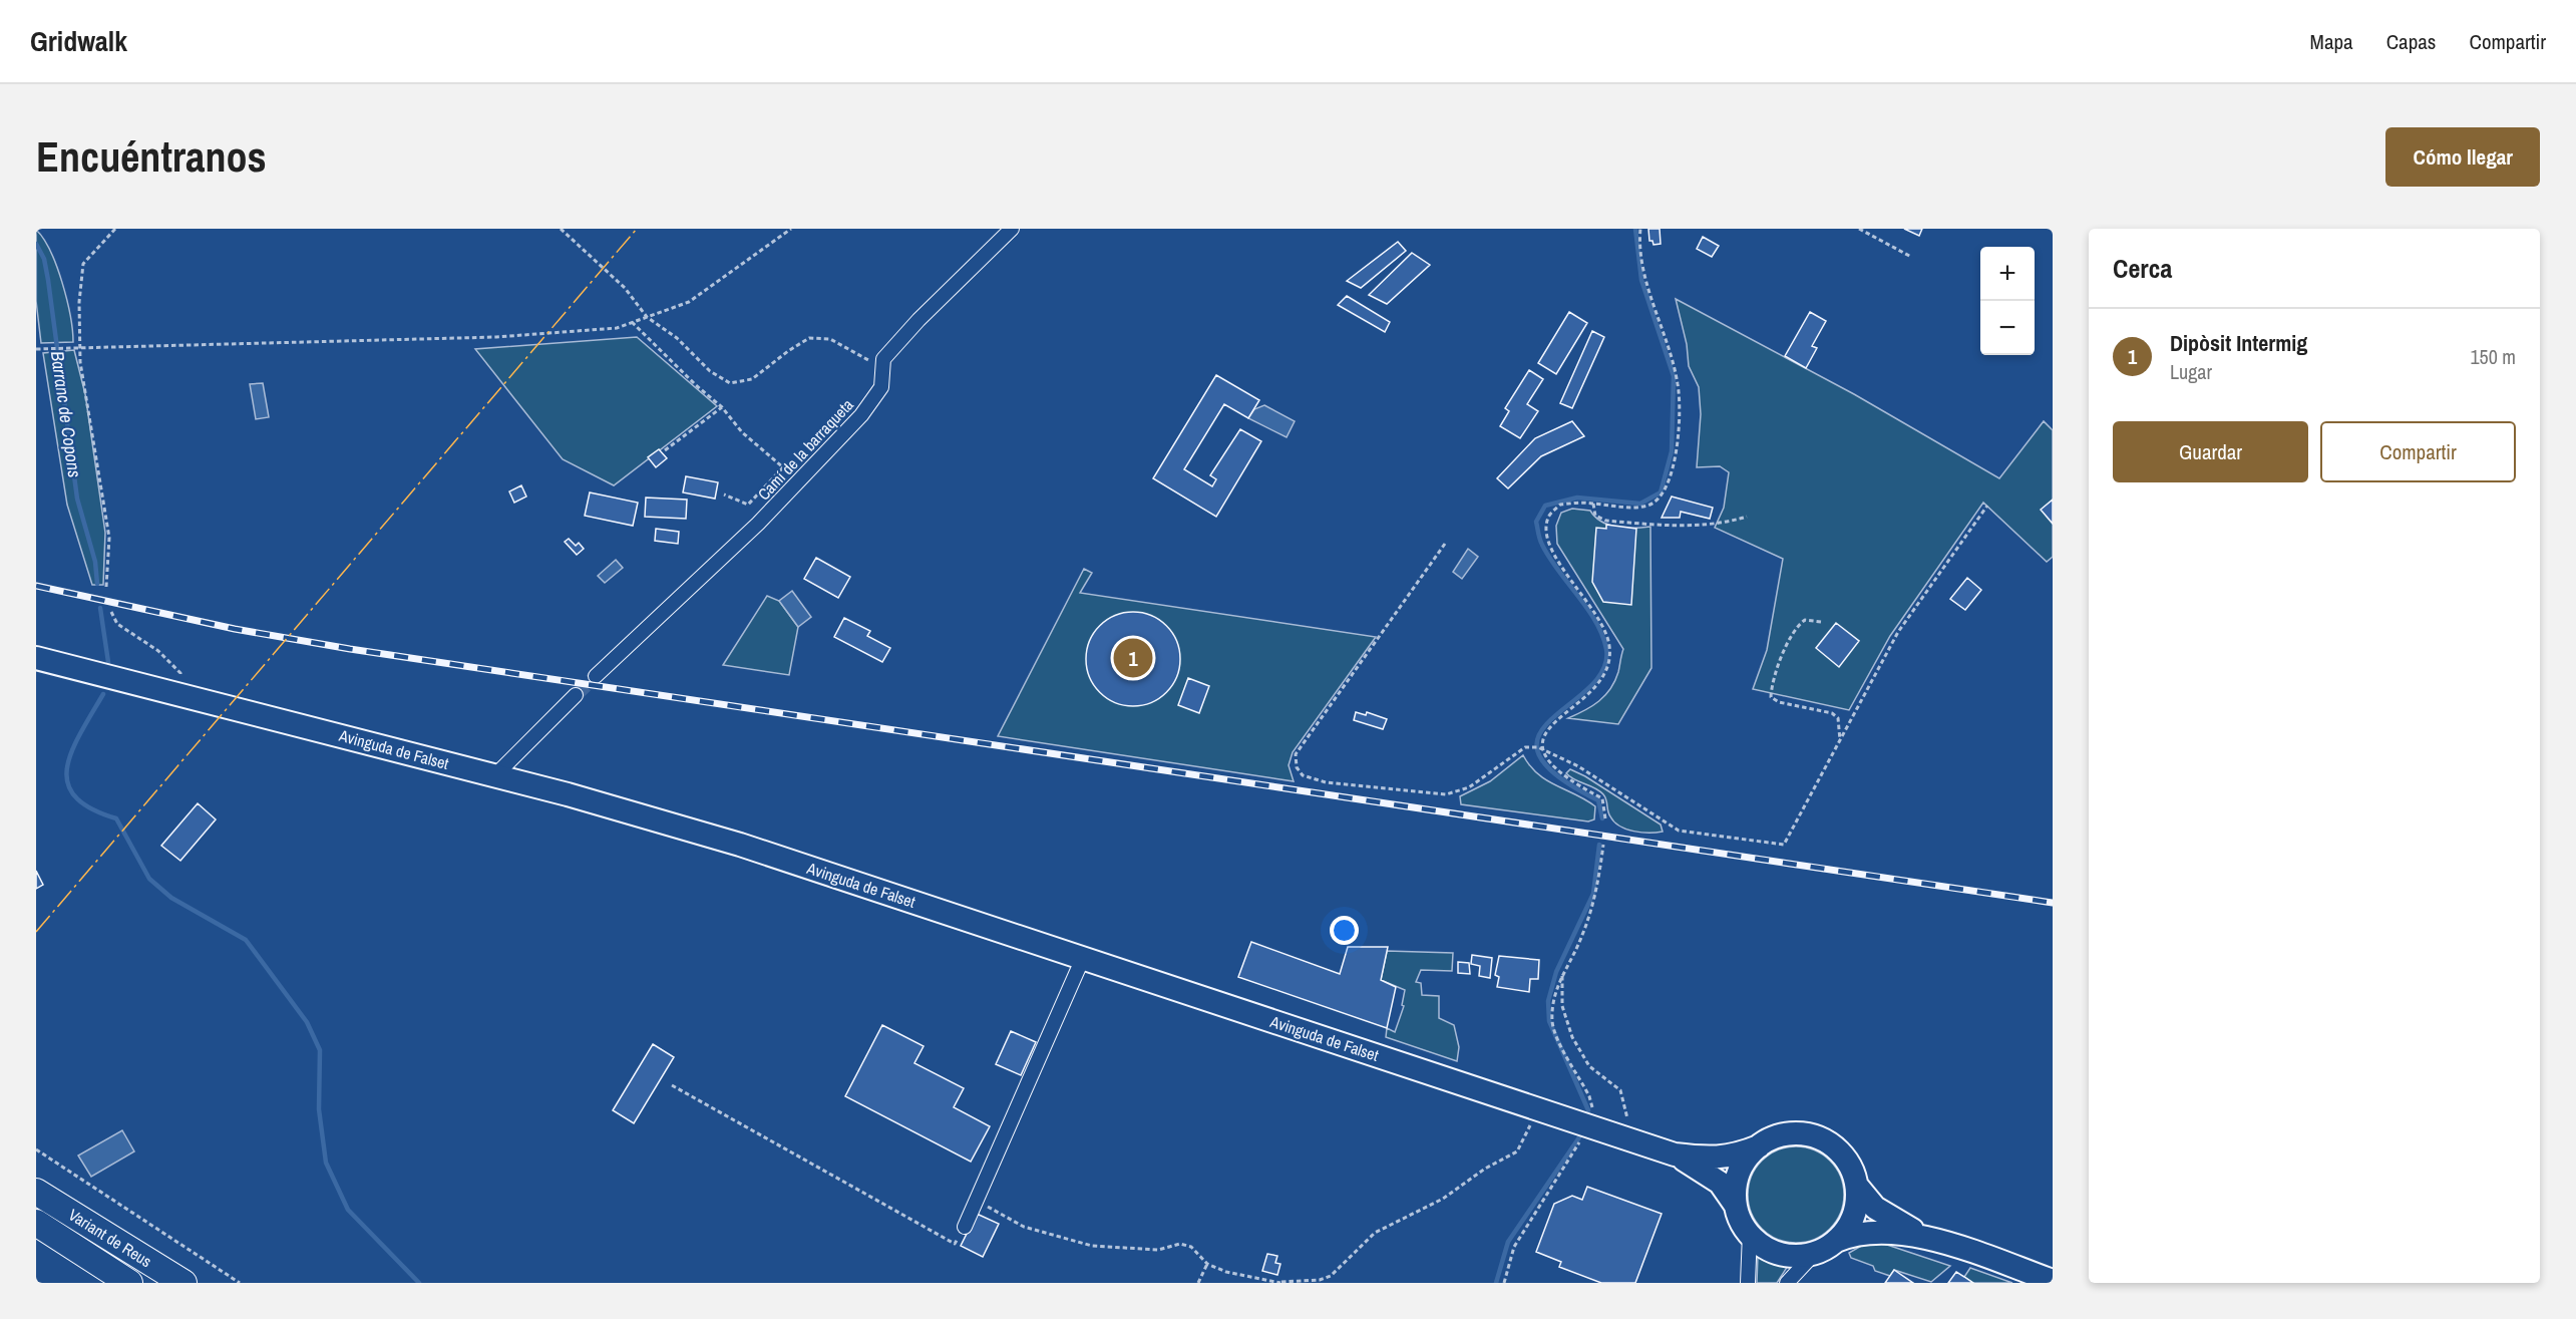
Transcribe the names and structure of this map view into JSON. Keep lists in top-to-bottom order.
{
  "streets": {
    "highway": ["Variant de Reus"],
    "main road": ["Avinguda de Falset"],
    "street": ["Camí de la barraqueta"]
  },
  "water": ["Barranc de Copons"],
  "page": {
    "header": "Gridwalk",
    "nav": ["Mapa", "Capas", "Compartir"],
    "buttons": [
      "Cómo llegar",
      ["Guardar", "Compartir"]
    ],
    "title": "Encuéntranos",
    "heading": "Cerca",
    "map_buttons": ["+", "−"],
    "list": [
      {
        "mark": "1",
        "name": "Dipòsit Intermig",
        "note": "Lugar",
        "value": "150 m"
      }
    ],
    "pins": "1"
  }
}
